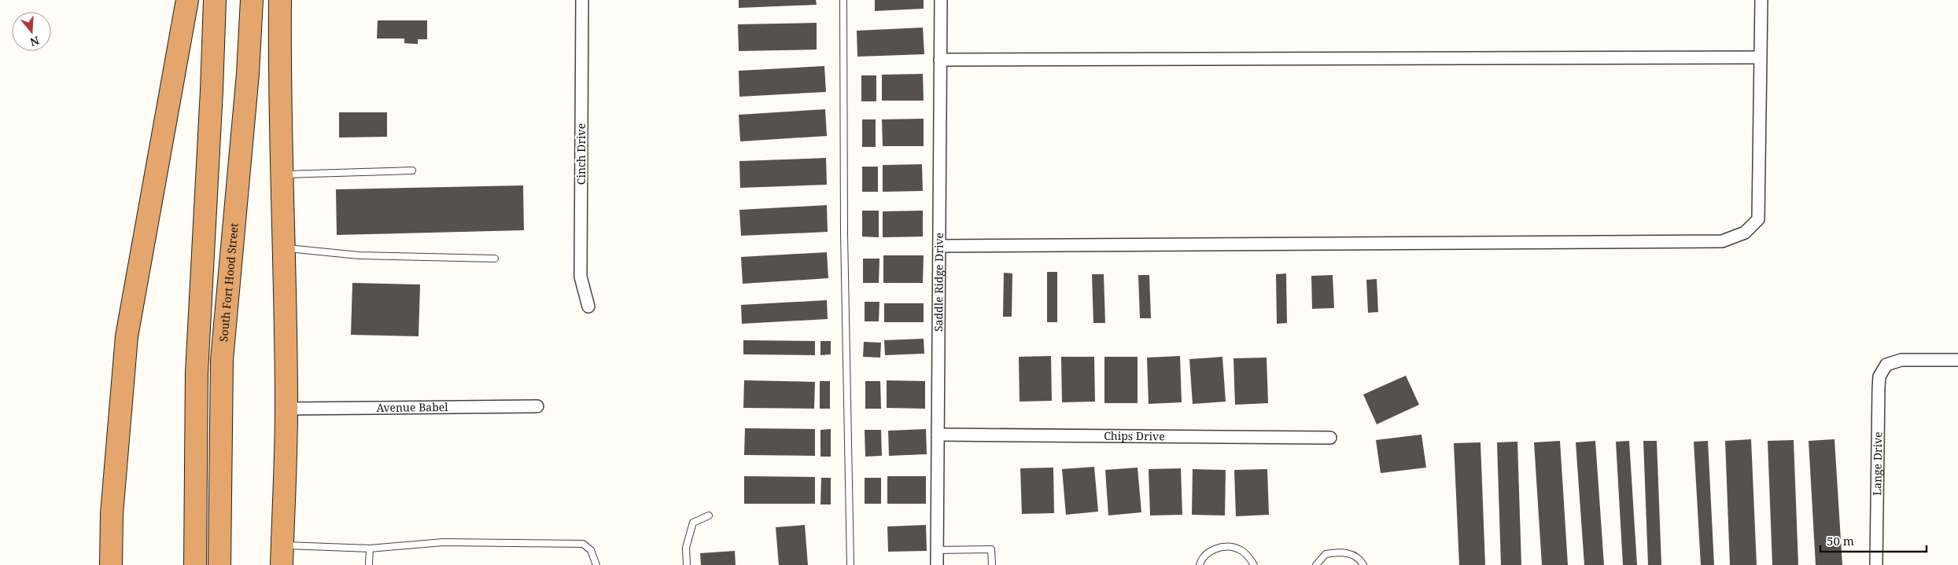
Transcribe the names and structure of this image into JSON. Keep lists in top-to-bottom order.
{
  "streets": {
    "highway": ["South Fort Hood Street"],
    "street": [
      "Cinch Drive",
      "Saddle Ridge Drive",
      "Avenue Babel",
      "Chips Drive",
      "Lange Drive"
    ]
  },
  "crossings": [
    ["Saddle Ridge Drive", "Chips Drive"]
  ],
  "scale_bar": "50 m",
  "north": "bottom"
}
